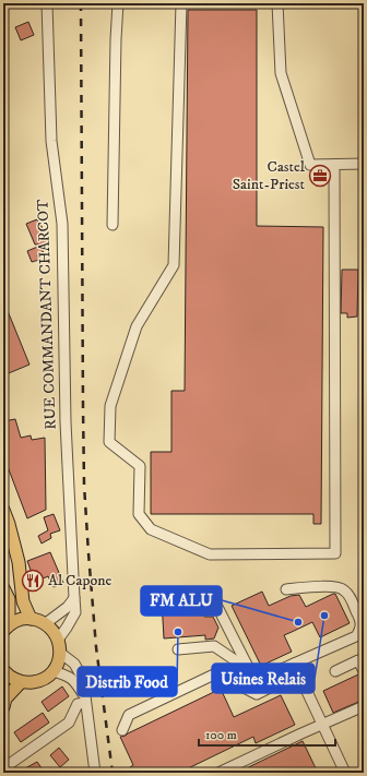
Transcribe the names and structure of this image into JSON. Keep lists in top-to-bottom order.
{
  "streets": {
    "street": ["RUE COMMANDANT CHARCOT"]
  },
  "places": {
    "office": ["Castel Saint-Priest"],
    "restaurant": ["Al Capone"],
    "other": ["Usines Relais", "FM ALU", "Distrib Food"]
  },
  "scale_bar": "100 m"
}
